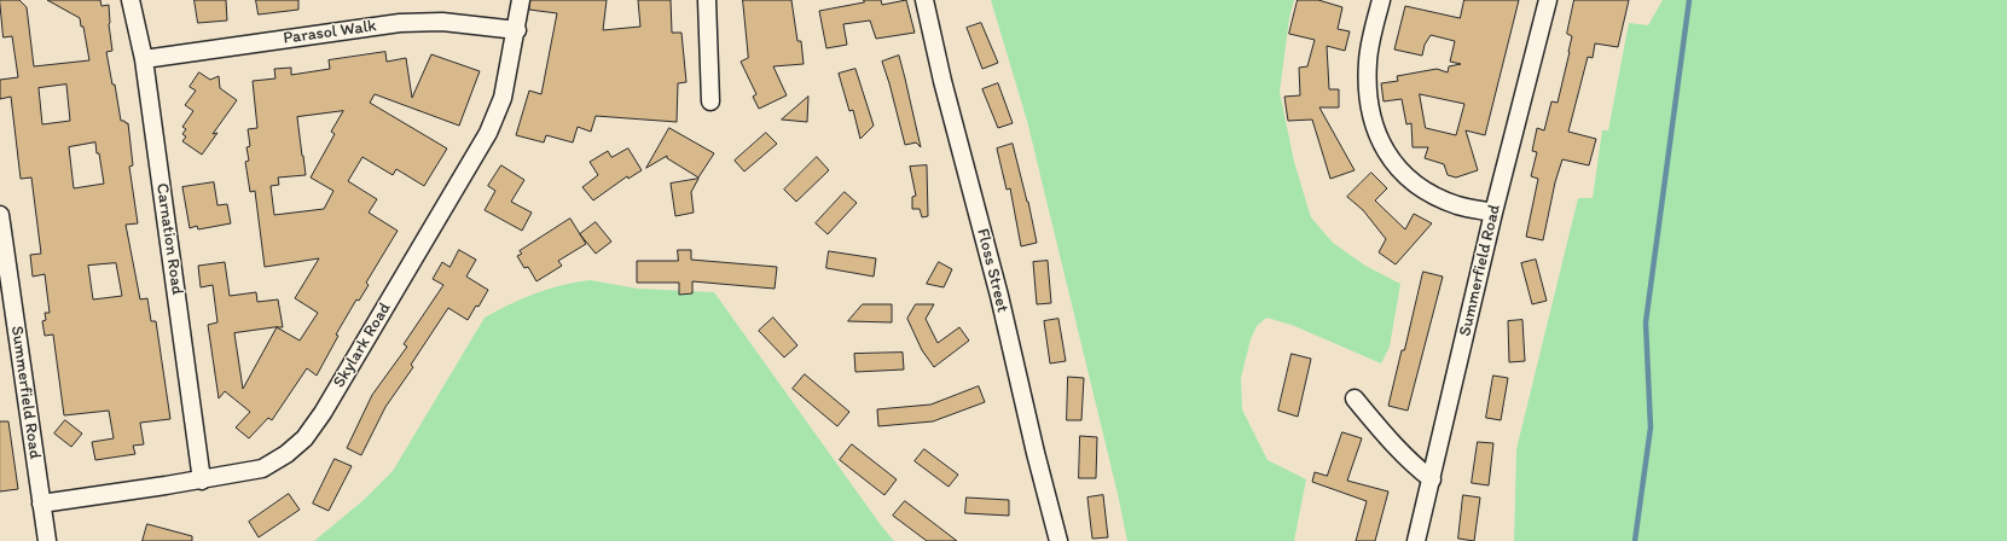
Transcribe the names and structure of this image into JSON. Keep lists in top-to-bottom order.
{
  "streets": {
    "street": [
      "Parasol Walk",
      "Carnation Road",
      "Floss Street",
      "Summerfield Road",
      "Skylark Road"
    ]
  },
  "crossings": [
    ["Parasol Walk", "Carnation Road"],
    ["Parasol Walk", "Skylark Road"],
    ["Carnation Road", "Skylark Road"],
    ["Summerfield Road", "Skylark Road"]
  ]
}
